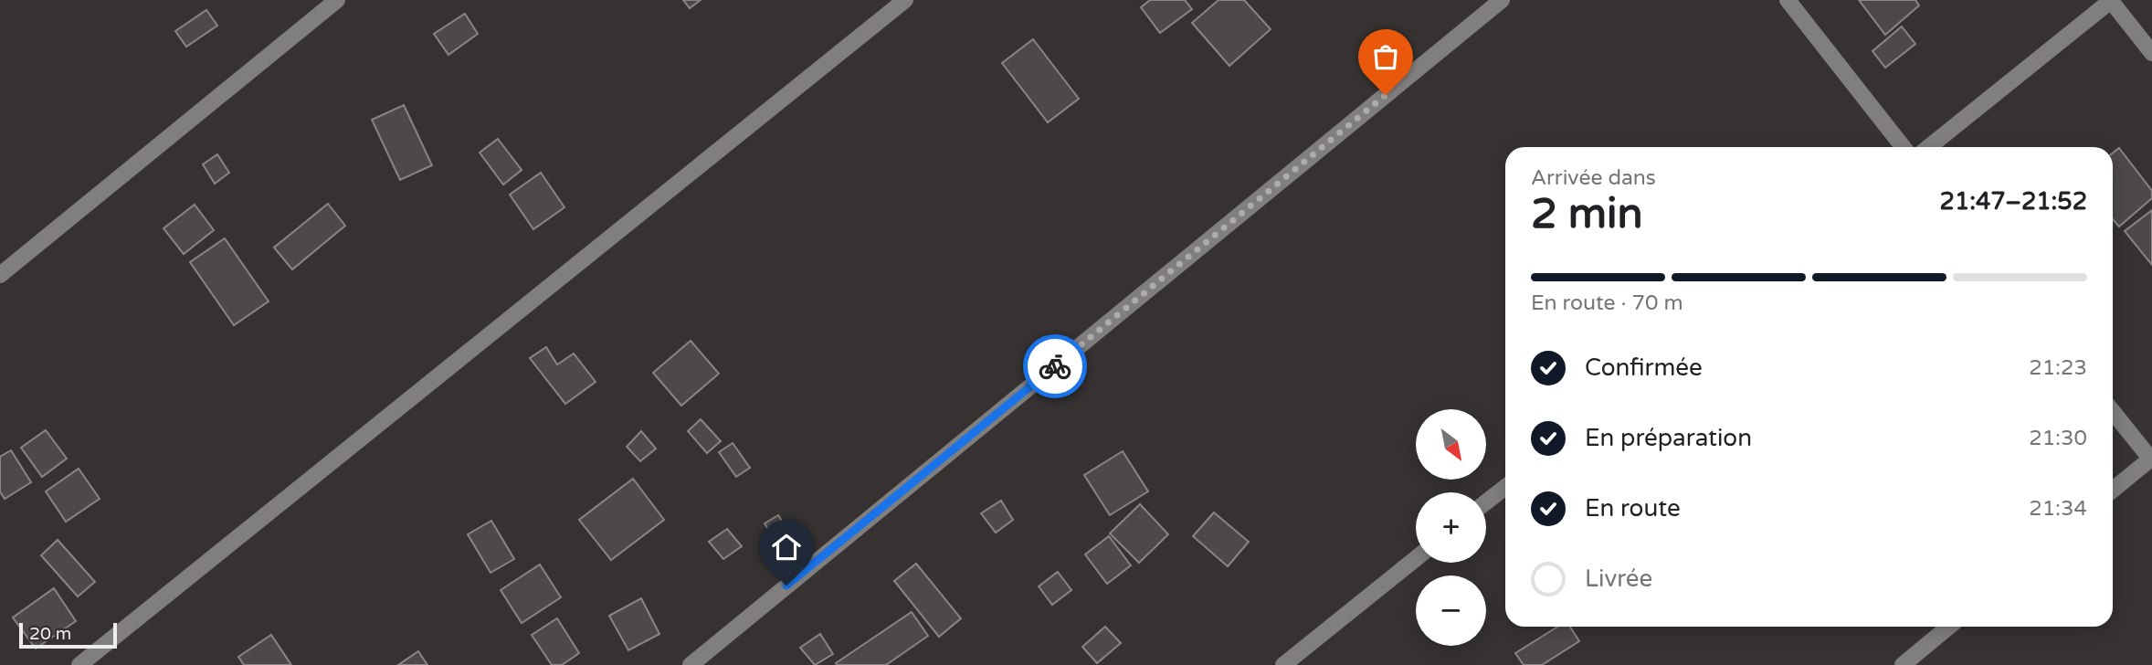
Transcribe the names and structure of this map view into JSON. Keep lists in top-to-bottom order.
{
  "scale_bar": "20 m",
  "north": "bottom right",
  "page": {
    "heading": ["2 min", "Arrivée dans", "21:47–21:52"],
    "bar": "En route · 70 m",
    "list": [
      ["Confirmée", "21:23"],
      ["En préparation", "21:30"],
      ["En route", "21:34"],
      "Livrée"
    ],
    "map_buttons": ["+", "−"],
    "scale": "20 m"
  }
}
